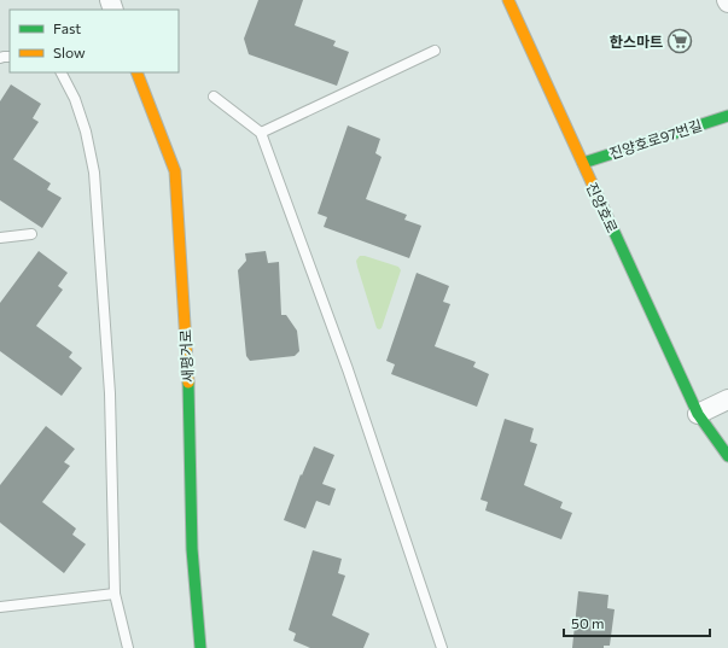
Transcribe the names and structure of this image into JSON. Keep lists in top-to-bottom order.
{
  "streets": {
    "street": ["진양호로97번길", "진양호로", "새평거로"]
  },
  "crossings": [
    ["진양호로97번길", "진양호로"]
  ],
  "places": {
    "supermarket": ["한스마트"]
  },
  "legend": ["Fast", "Slow"],
  "scale_bar": "50 m"
}
